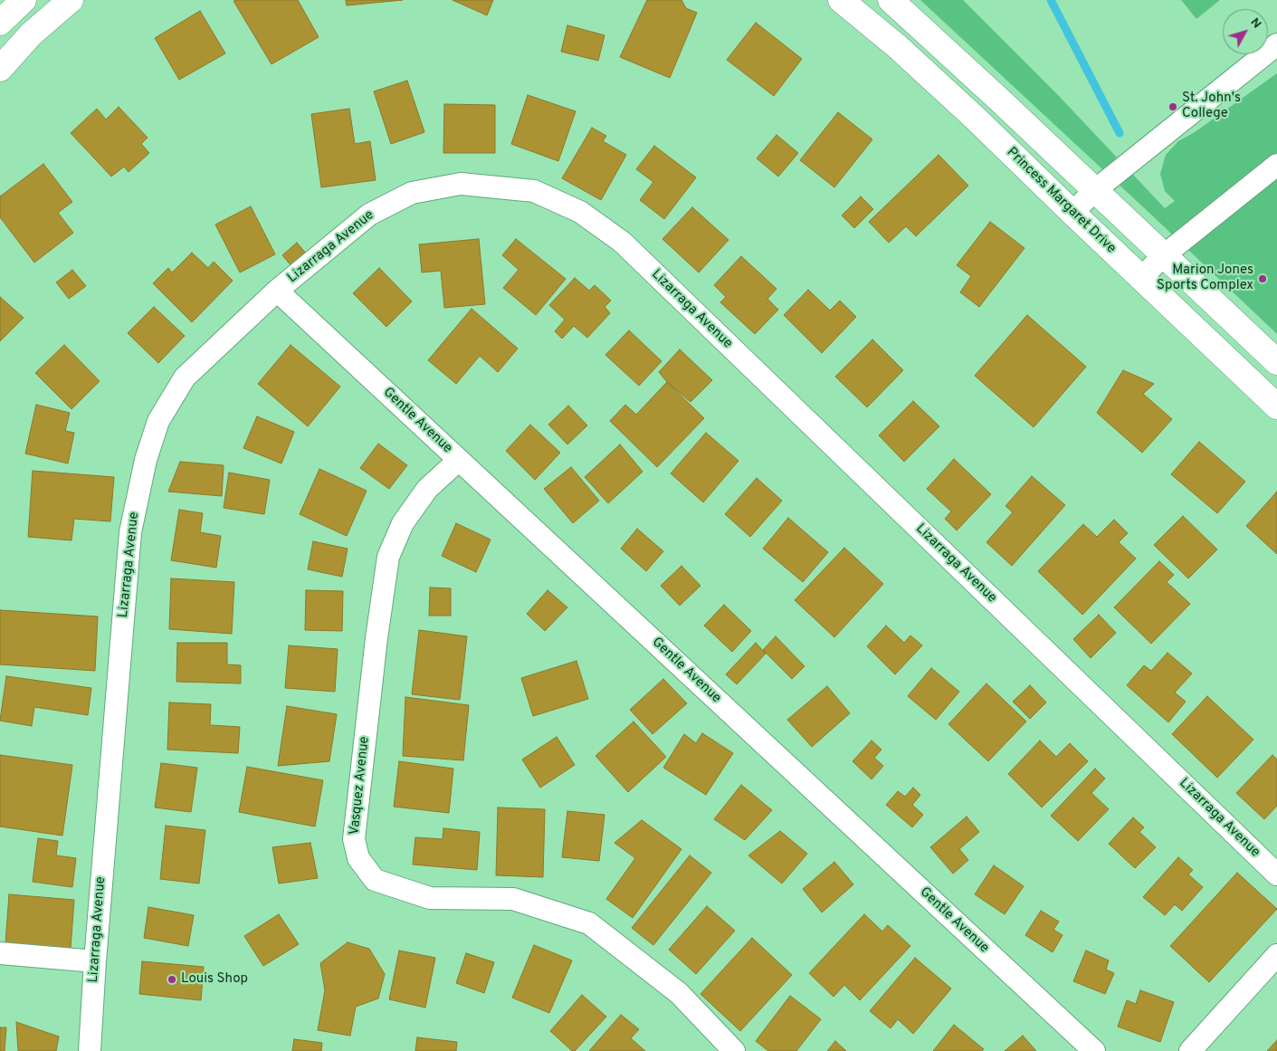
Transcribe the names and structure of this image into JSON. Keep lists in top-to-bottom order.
{
  "streets": {
    "main road": ["Princess Margaret Drive"],
    "street": ["Lizarraga Avenue", "Gentle Avenue", "Vasquez Avenue"]
  },
  "crossings": [
    ["Lizarraga Avenue", "Gentle Avenue"],
    ["Gentle Avenue", "Vasquez Avenue"]
  ],
  "places": ["St. John's College", "Marion Jones Sports Complex", "Louis Shop"],
  "north": "top right"
}
